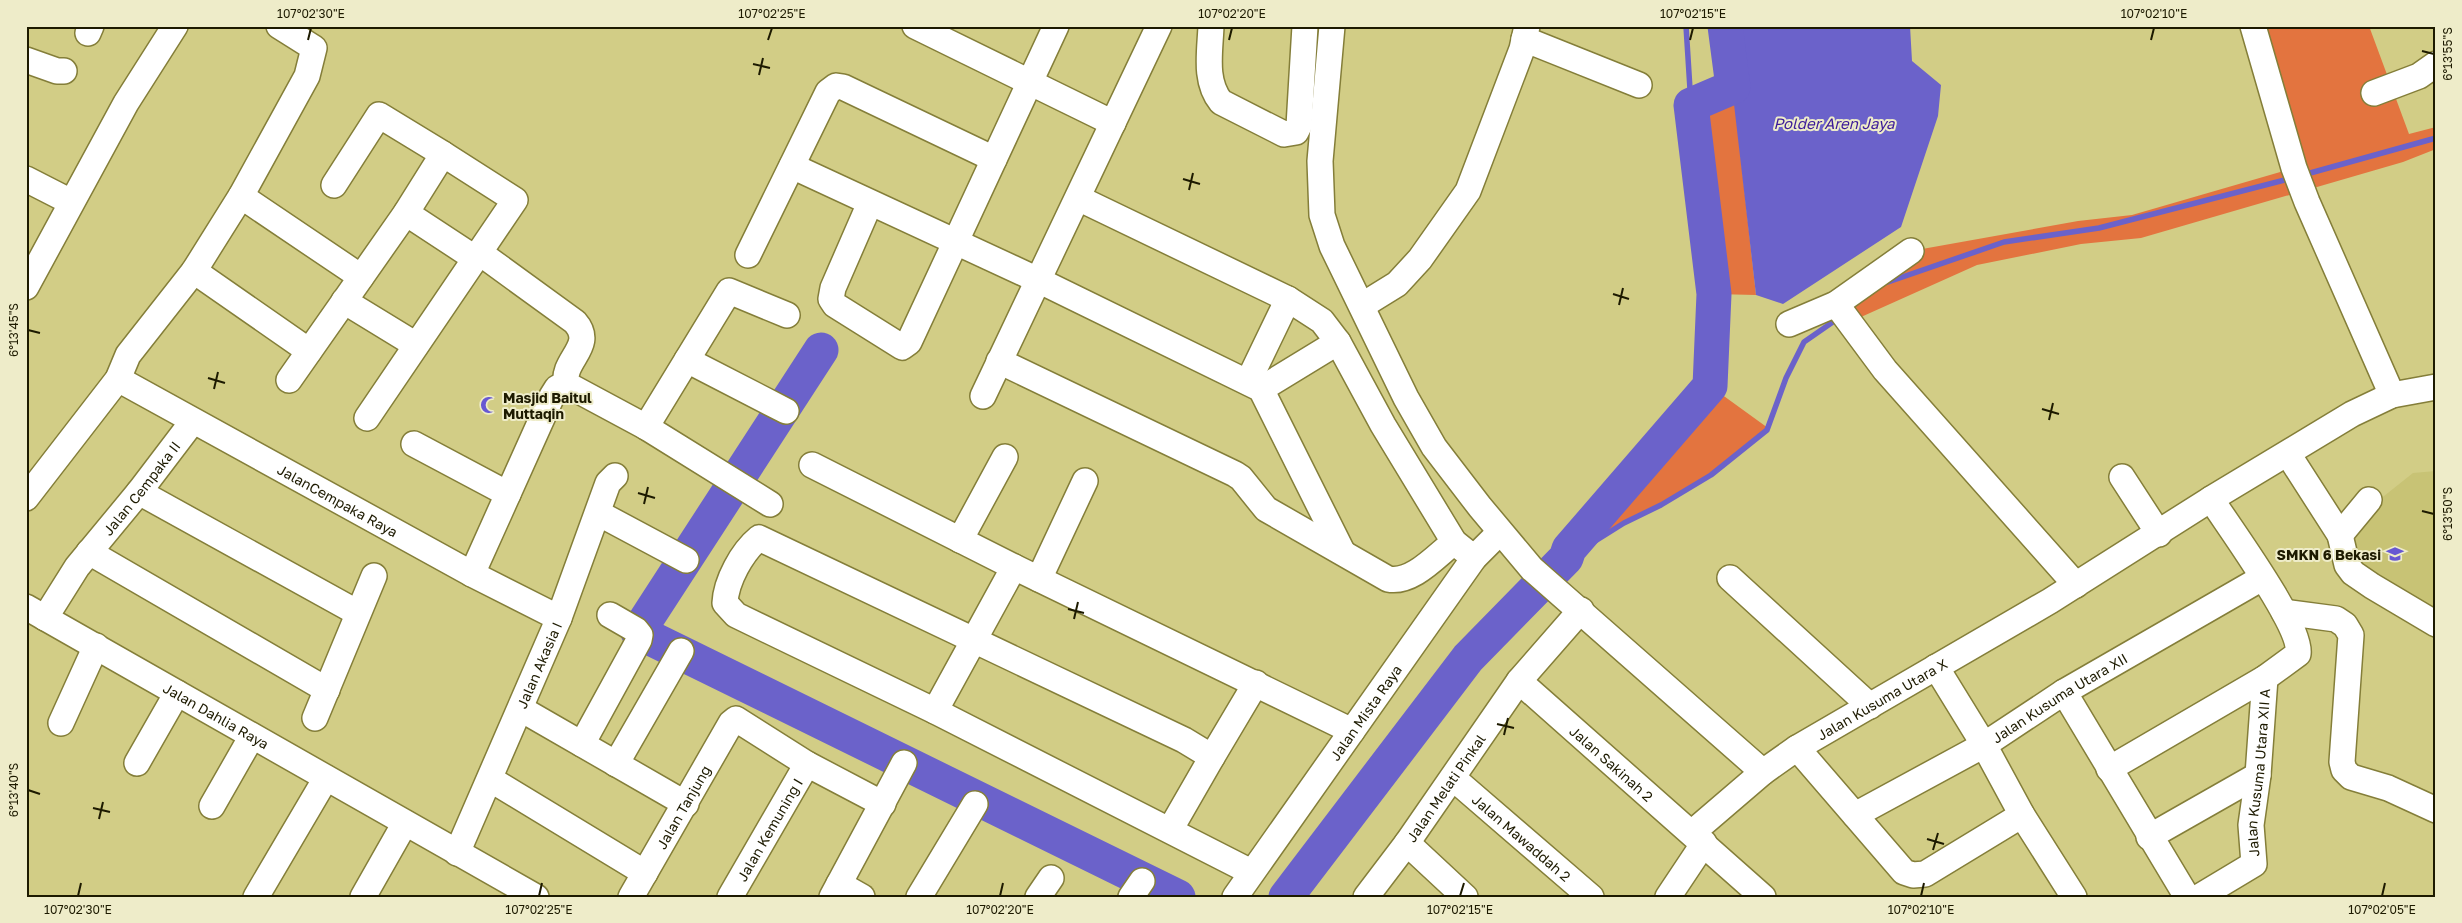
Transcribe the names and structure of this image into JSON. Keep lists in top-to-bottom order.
{
  "streets": {
    "street": [
      "Jalan Cempaka II",
      "JalanCempaka Raya",
      "Jalan Akasia I",
      "Jalan Kusuma Utara X",
      "Jalan Kusuma Utara XII",
      "Jalan Mista Raya",
      "Jalan Dahlia Raya",
      "Jalan Sakinah 2",
      "Jalan Kusuma Utara XII A",
      "Jalan Melati Pinkal",
      "Jalan Tanjung",
      "Jalan Kemuning I",
      "Jalan Mawaddah 2"
    ]
  },
  "crossings": [
    ["Jalan Cempaka II", "JalanCempaka Raya"],
    ["Jalan Cempaka II", "Jalan Dahlia Raya"],
    ["JalanCempaka Raya", "Jalan Akasia I"],
    ["Jalan Akasia I", "Jalan Dahlia Raya"],
    ["Jalan Kusuma Utara X", "Jalan Sakinah 2"],
    ["Jalan Sakinah 2", "Jalan Melati Pinkal"],
    ["Jalan Melati Pinkal", "Jalan Mawaddah 2"],
    ["Jalan Tanjung", "Jalan Kemuning I"]
  ],
  "water": ["Polder Aren Jaya"],
  "places": {
    "mosque": ["Masjid Baitul Muttaqin"],
    "school or university": ["SMKN 6 Bekasi"]
  },
  "coordinates": [
    "107°02'30\"E",
    "107°02'25\"E",
    "107°02'20\"E",
    "107°02'15\"E",
    "107°02'10\"E",
    "6°13'55\"S",
    "6°13'45\"S",
    "6°13'50\"S",
    "6°13'40\"S",
    "107°02'05\"E"
  ]
}
